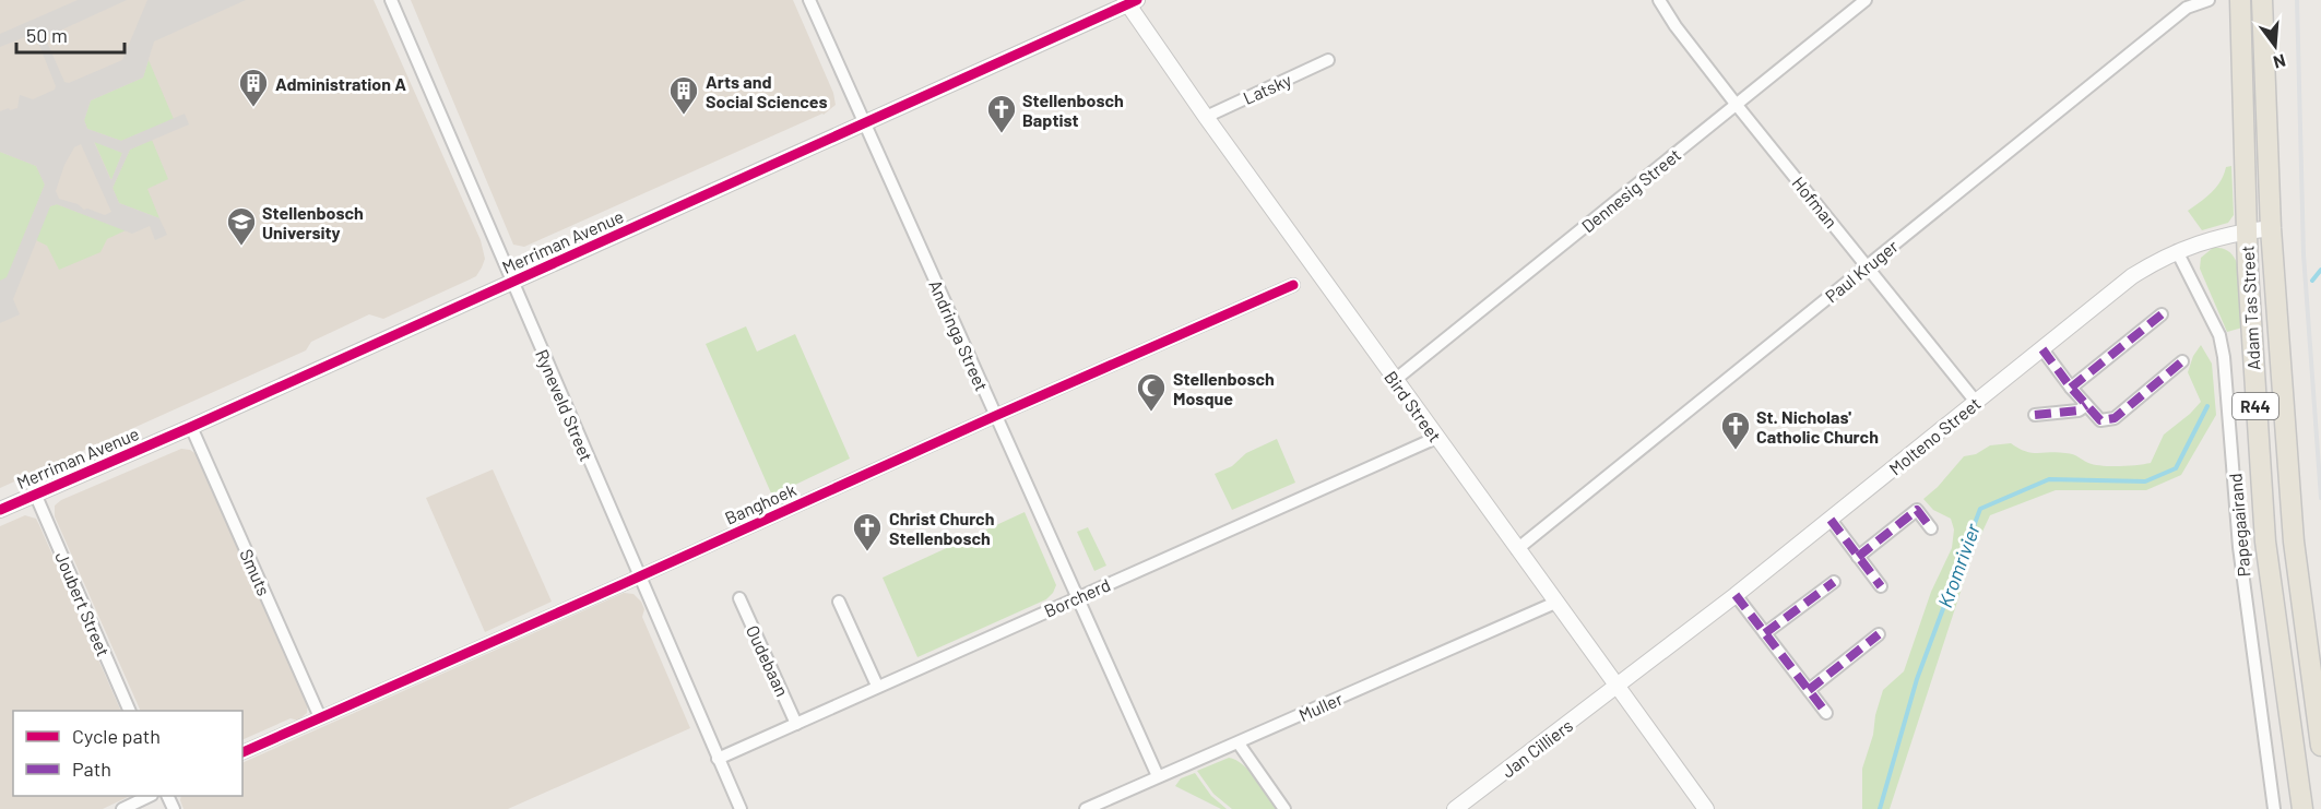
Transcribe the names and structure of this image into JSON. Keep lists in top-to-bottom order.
{
  "streets": {
    "main road": ["Adam Tas Street", "R44"],
    "street": [
      "Latsky",
      "Dennesig Street",
      "Hofman",
      "Merriman Avenue",
      "Paul Kruger",
      "Andringa Street",
      "Ryneveld Street",
      "Bird Street",
      "Molteno Street",
      "Banghoek",
      "Papegaairand",
      "Smuts",
      "Borcherd",
      "Joubert Street",
      "Oudebaan",
      "Muller",
      "Jan Cilliers"
    ]
  },
  "crossings": [
    ["Latsky", "Bird Street"],
    ["Dennesig Street", "Hofman"],
    ["Dennesig Street", "Bird Street"],
    ["Hofman", "Paul Kruger"],
    ["Hofman", "Molteno Street"],
    ["Merriman Avenue", "Andringa Street"],
    ["Merriman Avenue", "Ryneveld Street"],
    ["Merriman Avenue", "Bird Street"],
    ["Merriman Avenue", "Smuts"],
    ["Merriman Avenue", "Joubert Street"],
    ["Paul Kruger", "Bird Street"],
    ["Adam Tas Street", "Molteno Street"],
    ["Andringa Street", "Banghoek"],
    ["Andringa Street", "Borcherd"],
    ["Andringa Street", "Muller"],
    ["Ryneveld Street", "Banghoek"],
    ["Ryneveld Street", "Borcherd"],
    ["Bird Street", "Molteno Street"],
    ["Bird Street", "Borcherd"],
    ["Bird Street", "Muller"],
    ["Bird Street", "Jan Cilliers"],
    ["Molteno Street", "Papegaairand"],
    ["Molteno Street", "Jan Cilliers"],
    ["Banghoek", "Smuts"],
    ["Borcherd", "Oudebaan"]
  ],
  "water": ["Kromrivier"],
  "places": {
    "building": ["Administration A", "Arts and Social Sciences"],
    "church": ["Stellenbosch Baptist", "St. Nicholas' Catholic Church", "Christ Church Stellenbosch"],
    "school or university": ["Stellenbosch University"],
    "mosque": ["Stellenbosch Mosque"]
  },
  "legend": ["Cycle path", "Path"],
  "scale_bar": "50 m",
  "north": "bottom"
}
